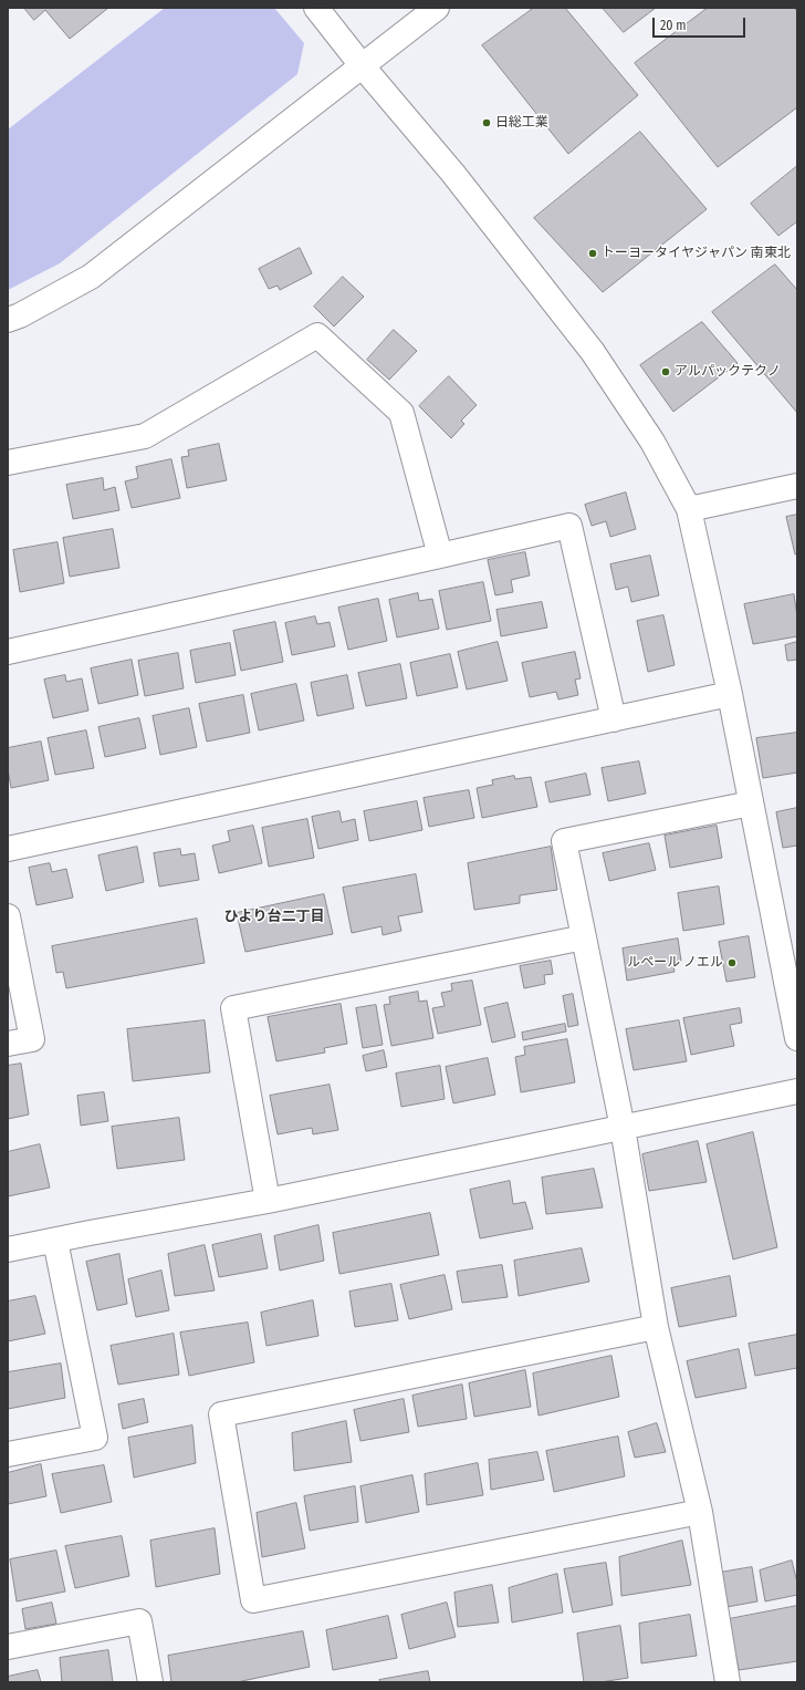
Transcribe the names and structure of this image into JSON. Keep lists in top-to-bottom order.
{
  "districts": ["ひより台二丁目"],
  "places": [
    "日総工業",
    "トーヨータイヤジャパン 南東北",
    "アルパックテクノ",
    "ルペール ノエル"
  ],
  "scale_bar": "20 m"
}
